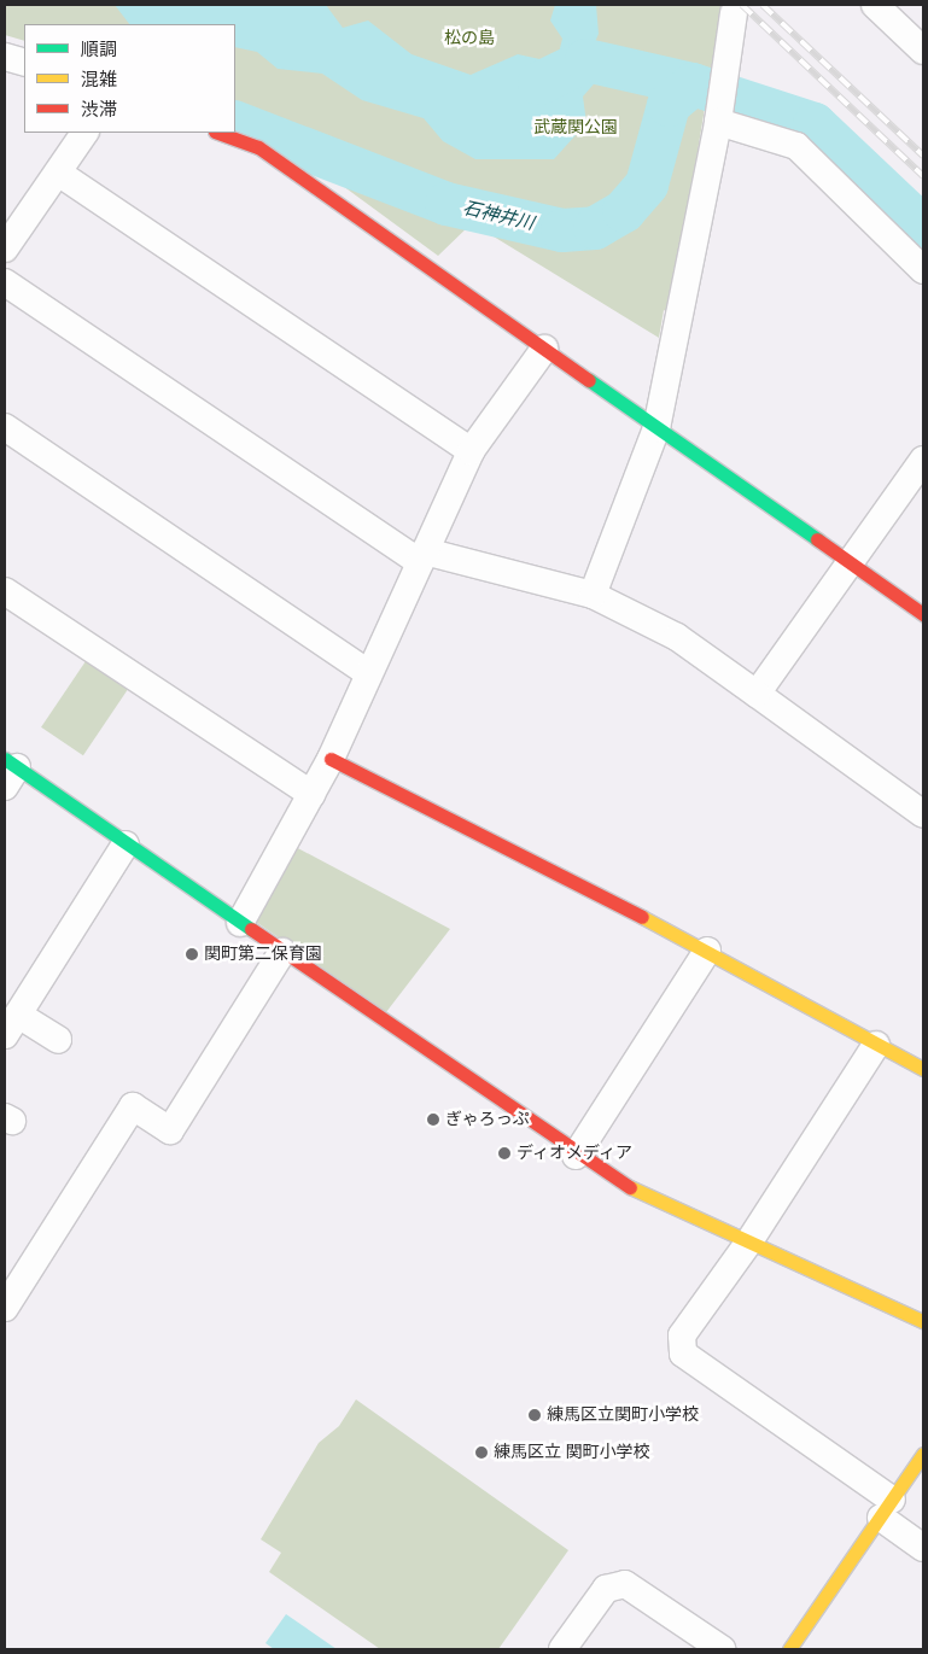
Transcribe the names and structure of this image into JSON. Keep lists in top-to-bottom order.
{
  "water": ["石神井川"],
  "parks": ["松の島", "武蔵関公園"],
  "places": [
    "関町第二保育園",
    "ぎゃろっぷ",
    "ディオメディア",
    "練馬区立関町小学校",
    "練馬区立 関町小学校"
  ],
  "legend": ["順調", "混雑", "渋滞"]
}
